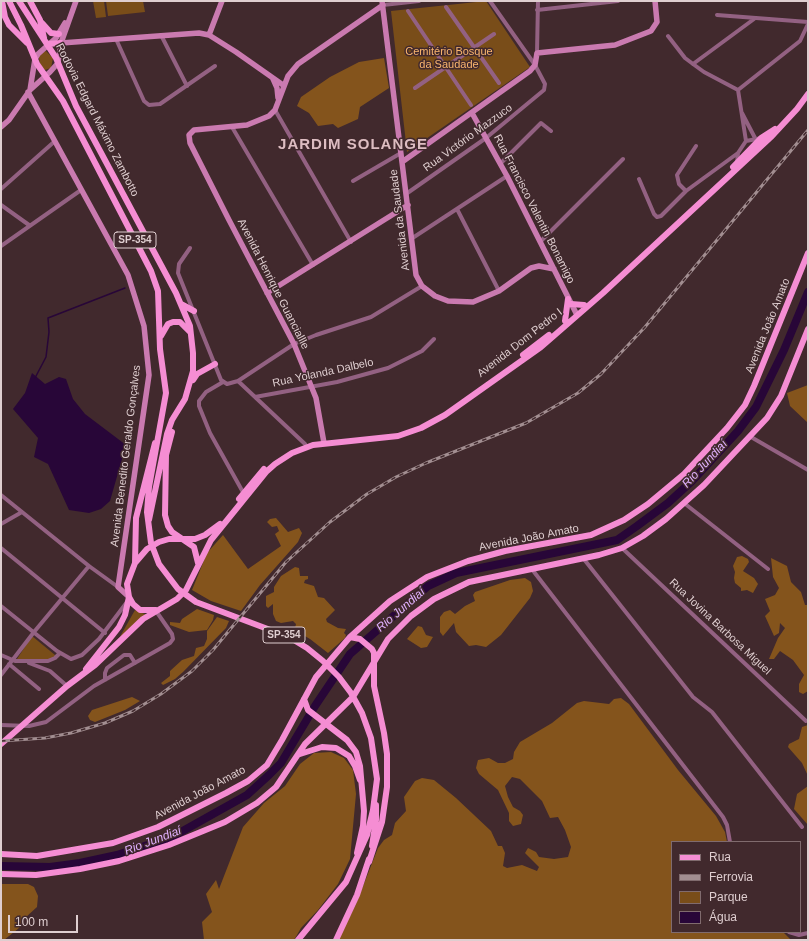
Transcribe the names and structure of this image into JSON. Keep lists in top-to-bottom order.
{
  "streets": {
    "main road": [
      "Rodovia Edgard Máximo Zambotto",
      "SP-354",
      "Avenida João Amato",
      "Avenida Dom Pedro I"
    ],
    "street": [
      "Rua Victório Mazzuco",
      "Rua Francisco Valentin Bonamigo",
      "Avenida da Saudade",
      "Avenida Henrique Guanciallle",
      "Rua Yolanda Dalbelo",
      "Avenida Benedito Geraldo Gonçalves",
      "Rua Jovina Barbosa Miguel"
    ]
  },
  "crossings": [
    ["Rodovia Edgard Máximo Zambotto", "SP-354"],
    ["Rua Victório Mazzuco", "Rua Francisco Valentin Bonamigo"],
    ["Rua Victório Mazzuco", "Avenida da Saudade"],
    ["Rua Francisco Valentin Bonamigo", "Avenida Dom Pedro I"],
    ["Avenida Henrique Guanciallle", "Avenida Dom Pedro I"],
    ["Avenida Henrique Guanciallle", "Rua Yolanda Dalbelo"]
  ],
  "districts": ["JARDIM SOLANGE"],
  "water": ["Rio Jundiaí"],
  "parks": ["Cemitério Bosque da Saudade"],
  "legend": [
    "Rua",
    "Ferrovia",
    "Parque",
    "Água"
  ],
  "scale_bar": "100 m"
}
